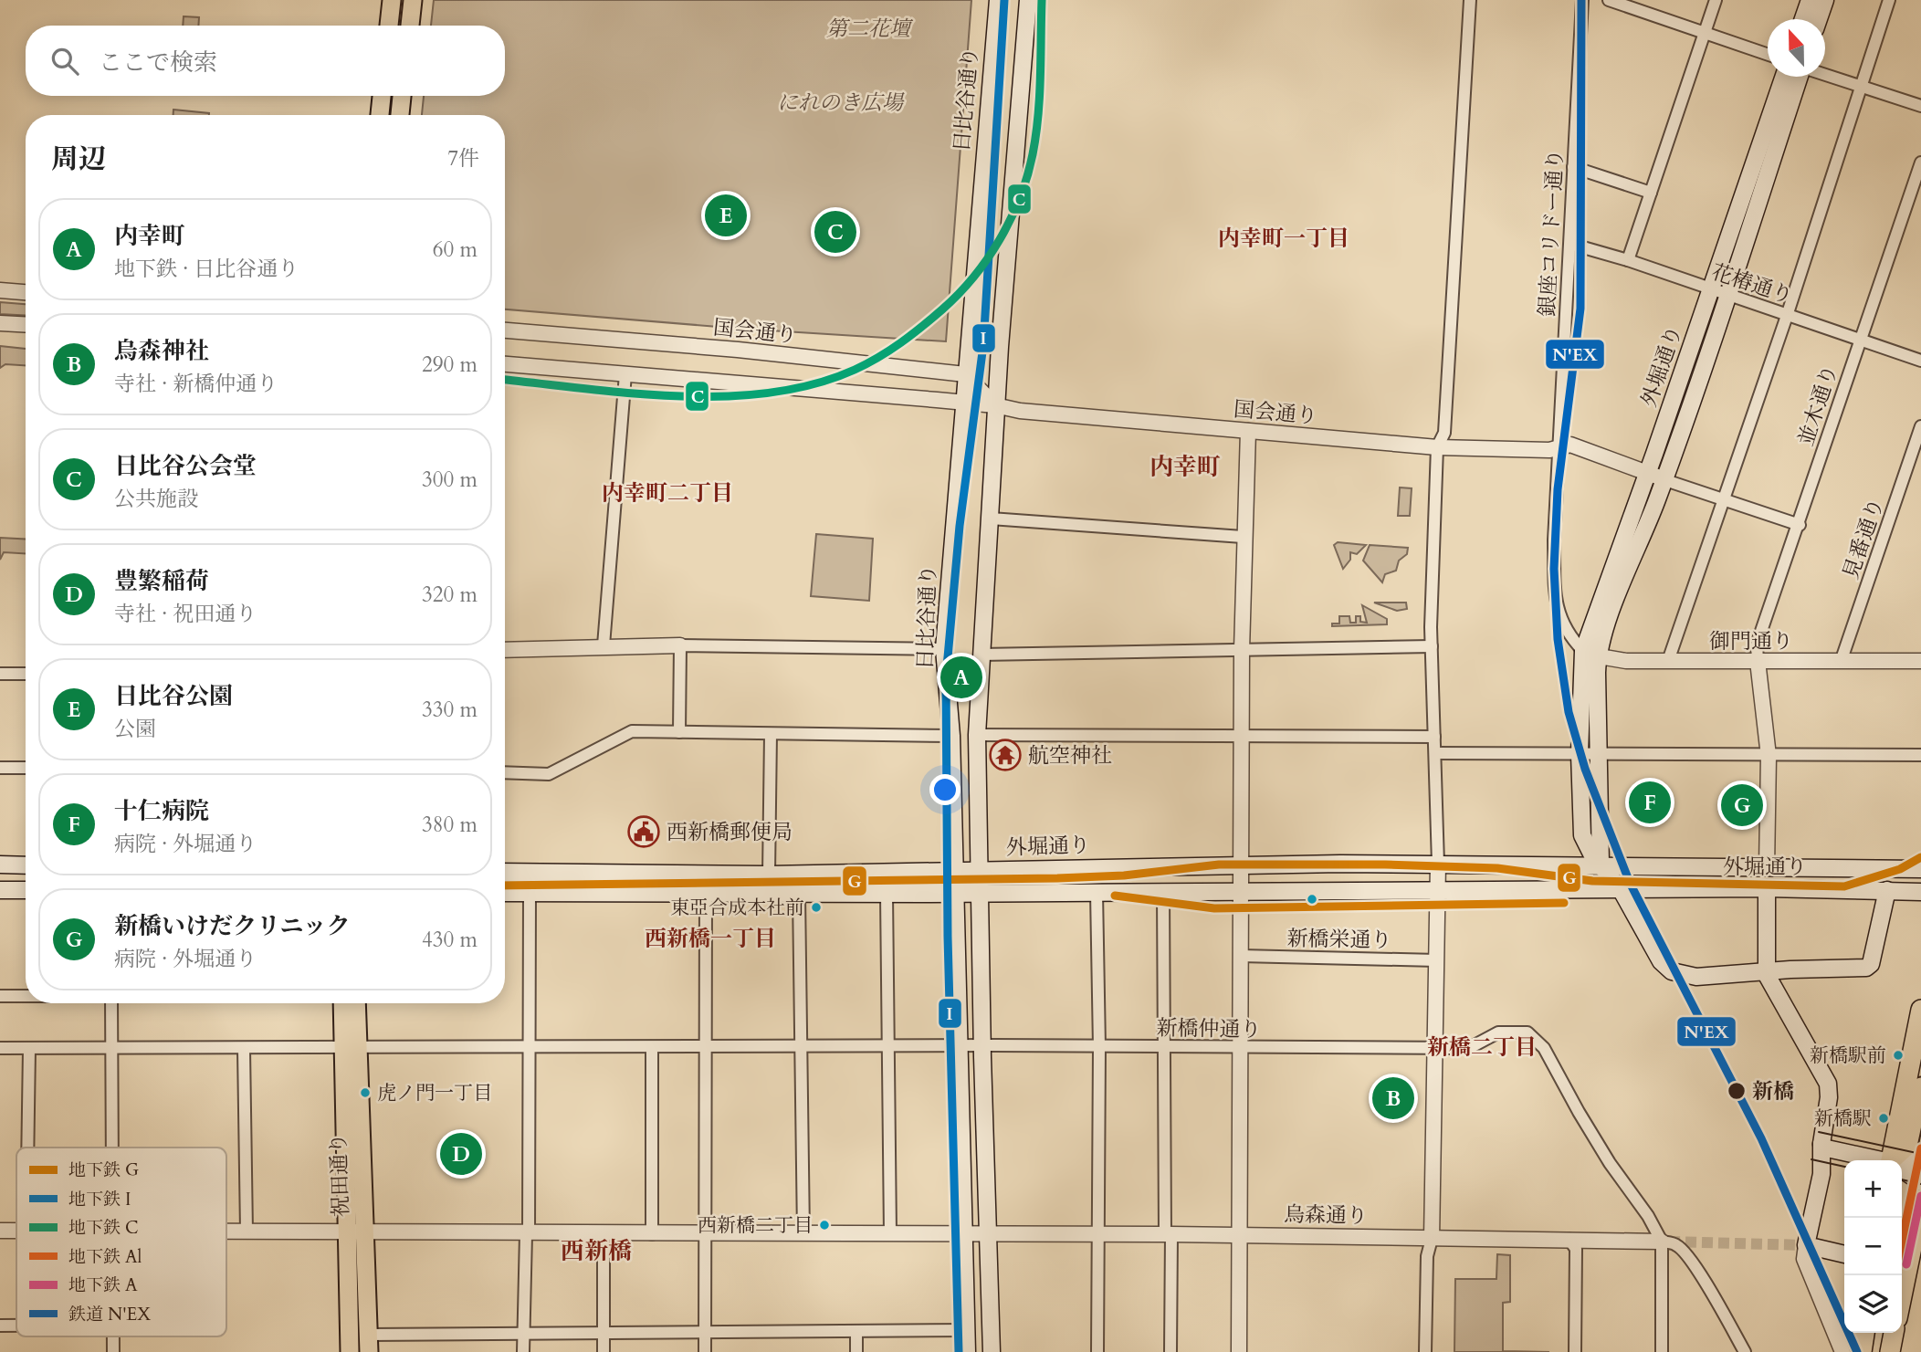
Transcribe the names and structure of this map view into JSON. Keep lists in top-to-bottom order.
{
  "streets": {
    "main road": ["日比谷通り", "外堀通り", "祝田通り"],
    "street": [
      "銀座コリドー通り",
      "花椿通り",
      "国会通り",
      "並木通り",
      "見番通り",
      "御門通り",
      "新橋栄通り",
      "新橋仲通り",
      "烏森通り"
    ]
  },
  "crossings": [
    ["日比谷通り", "国会通り"],
    ["日比谷通り", "外堀通り"],
    ["日比谷通り", "新橋仲通り"],
    ["日比谷通り", "烏森通り"],
    ["銀座コリドー通り", "花椿通り"],
    ["銀座コリドー通り", "国会通り"],
    ["銀座コリドー通り", "外堀通り"],
    ["銀座コリドー通り", "御門通り"],
    ["花椿通り", "外堀通り"],
    ["花椿通り", "並木通り"],
    ["国会通り", "外堀通り"],
    ["外堀通り", "御門通り"],
    ["並木通り", "御門通り"],
    ["見番通り", "御門通り"],
    ["新橋仲通り", "祝田通り"],
    ["新橋仲通り", "烏森通り"],
    ["祝田通り", "烏森通り"]
  ],
  "districts": [
    "内幸町一丁目",
    "内幸町",
    "内幸町二丁目",
    "西新橋一丁目",
    "新橋二丁目",
    "西新橋"
  ],
  "parks": ["第二花壇", "にれのき広場"],
  "places": {
    "temple": ["航空神社"],
    "public building": ["西新橋郵便局"],
    "other": [
      "東亞合成本社前",
      "新橋駅前",
      "新橋",
      "虎ノ門一丁目",
      "新橋駅",
      "西新橋二丁目"
    ]
  },
  "lines": [
    "metro line I",
    "metro line C",
    "rail line N'EX",
    "metro line G",
    "metro line Al",
    "metro line A"
  ],
  "legend": [
    "地下鉄 G",
    "地下鉄 I",
    "地下鉄 C",
    "地下鉄 Al",
    "地下鉄 A",
    "鉄道 N'EX"
  ],
  "north": "top",
  "page": {
    "search": "ここで検索",
    "heading": ["周辺", "7件"],
    "pins": [
      "E",
      "C",
      "A",
      "F",
      "G",
      "B",
      "D"
    ],
    "list": [
      {
        "mark": "A",
        "name": "内幸町",
        "note": "地下鉄 · 日比谷通り",
        "value": "60 m"
      },
      {
        "mark": "B",
        "name": "烏森神社",
        "note": "寺社 · 新橋仲通り",
        "value": "290 m"
      },
      {
        "mark": "C",
        "name": "日比谷公会堂",
        "note": "公共施設",
        "value": "300 m"
      },
      {
        "mark": "D",
        "name": "豊繁稲荷",
        "note": "寺社 · 祝田通り",
        "value": "320 m"
      },
      {
        "mark": "E",
        "name": "日比谷公園",
        "note": "公園",
        "value": "330 m"
      },
      {
        "mark": "F",
        "name": "十仁病院",
        "note": "病院 · 外堀通り",
        "value": "380 m"
      },
      {
        "mark": "G",
        "name": "新橋いけだクリニック",
        "note": "病院 · 外堀通り",
        "value": "430 m"
      }
    ],
    "map_buttons": ["+", "−"]
  }
}
